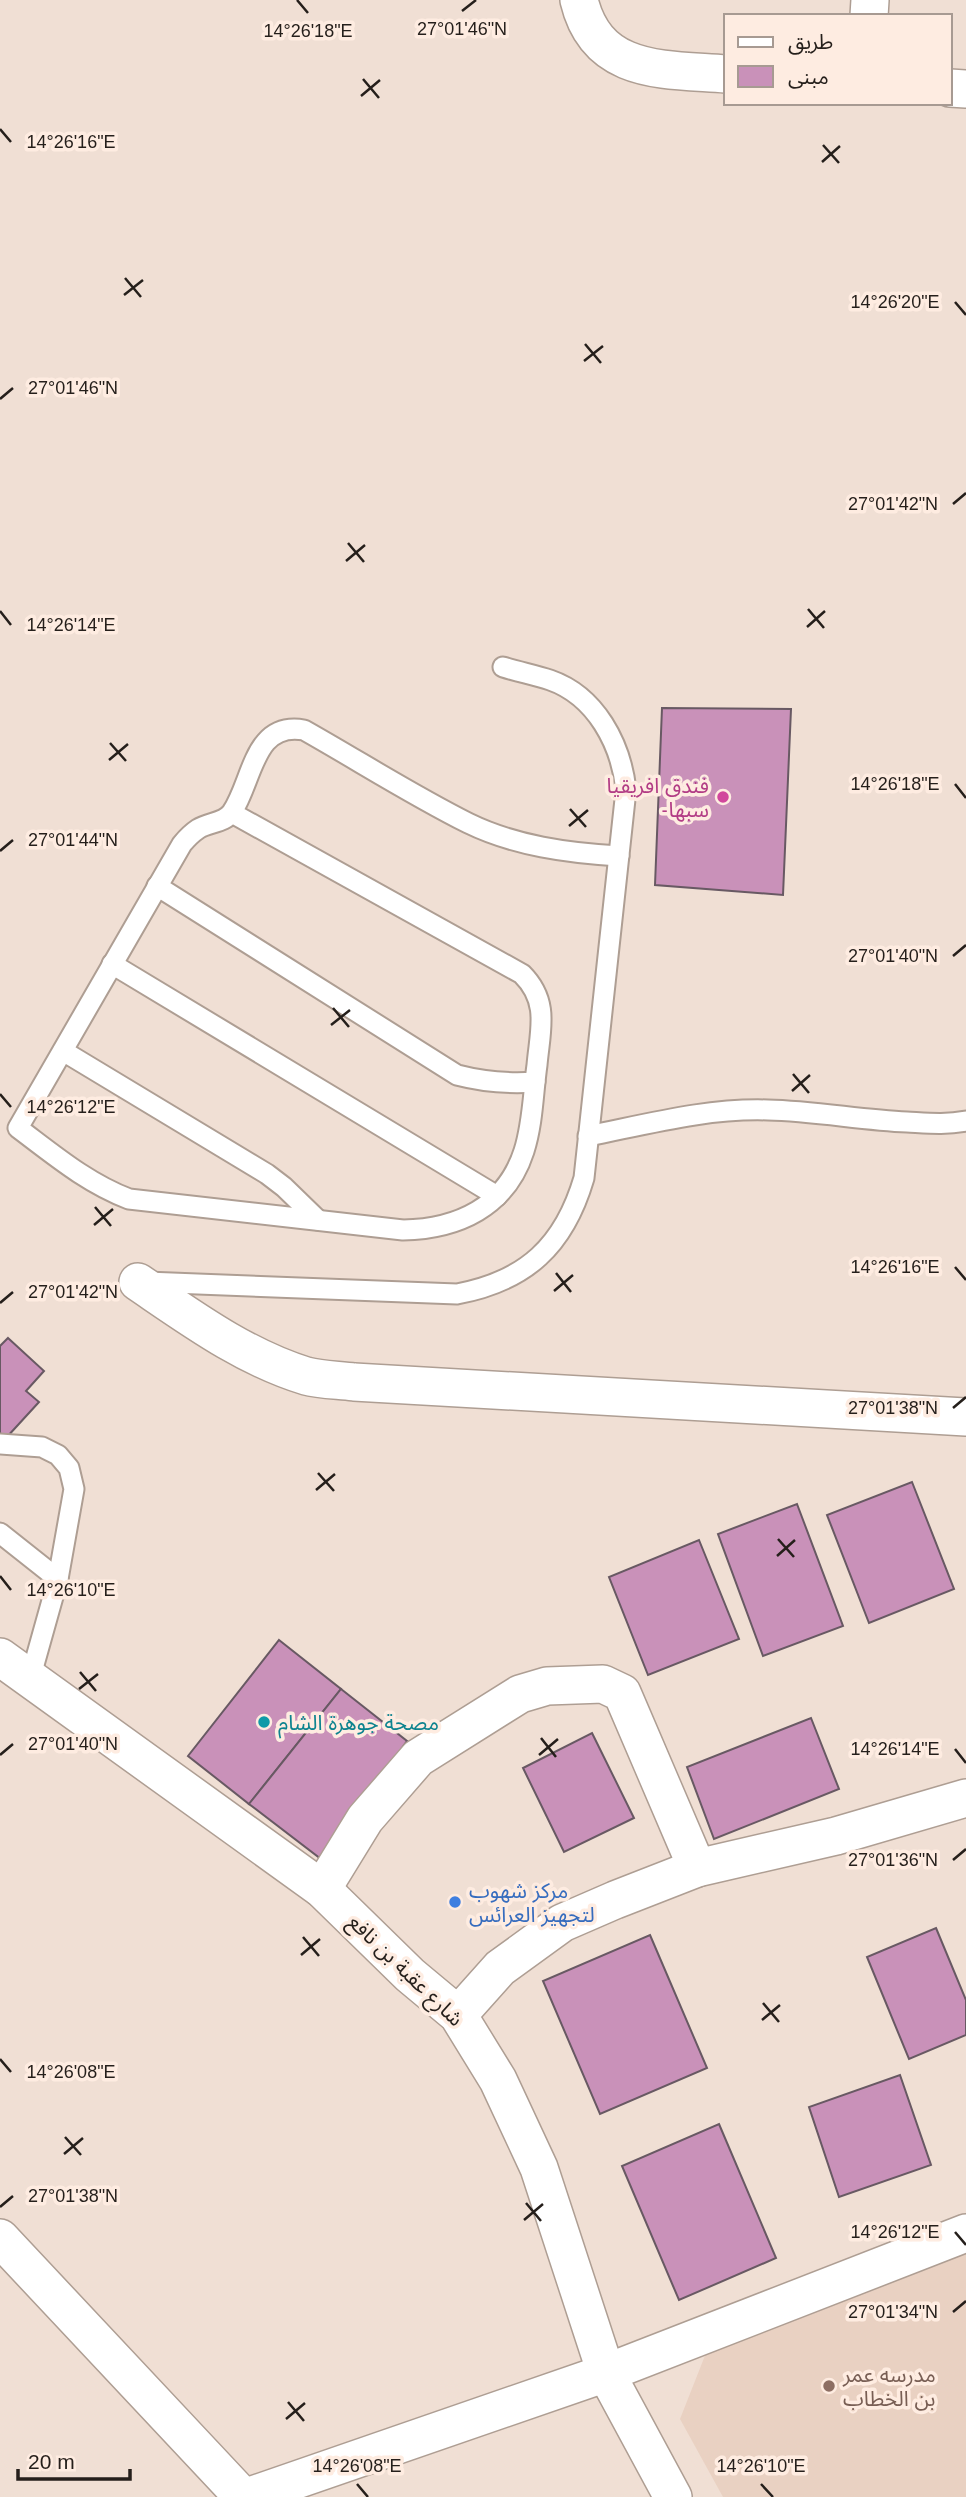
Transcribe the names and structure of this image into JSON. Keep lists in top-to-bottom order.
{
  "streets": {
    "street": ["شارع عقبة بن نافع"]
  },
  "places": [
    "فندق افريقيا -سبها",
    "مصحة جوهرة الشام",
    "مركز شهوب لتجهيز العرائس",
    "مدرسه عمر بن الخطاب"
  ],
  "legend": ["طريق", "مبنى"],
  "scale_bar": "20 m",
  "coordinates": [
    "27°01'46\"N",
    "14°26'18\"E",
    "14°26'16\"E",
    "14°26'20\"E",
    "27°01'42\"N",
    "14°26'14\"E",
    "27°01'44\"N",
    "27°01'40\"N",
    "14°26'12\"E",
    "27°01'38\"N",
    "14°26'10\"E",
    "27°01'36\"N",
    "14°26'08\"E",
    "27°01'34\"N"
  ]
}
